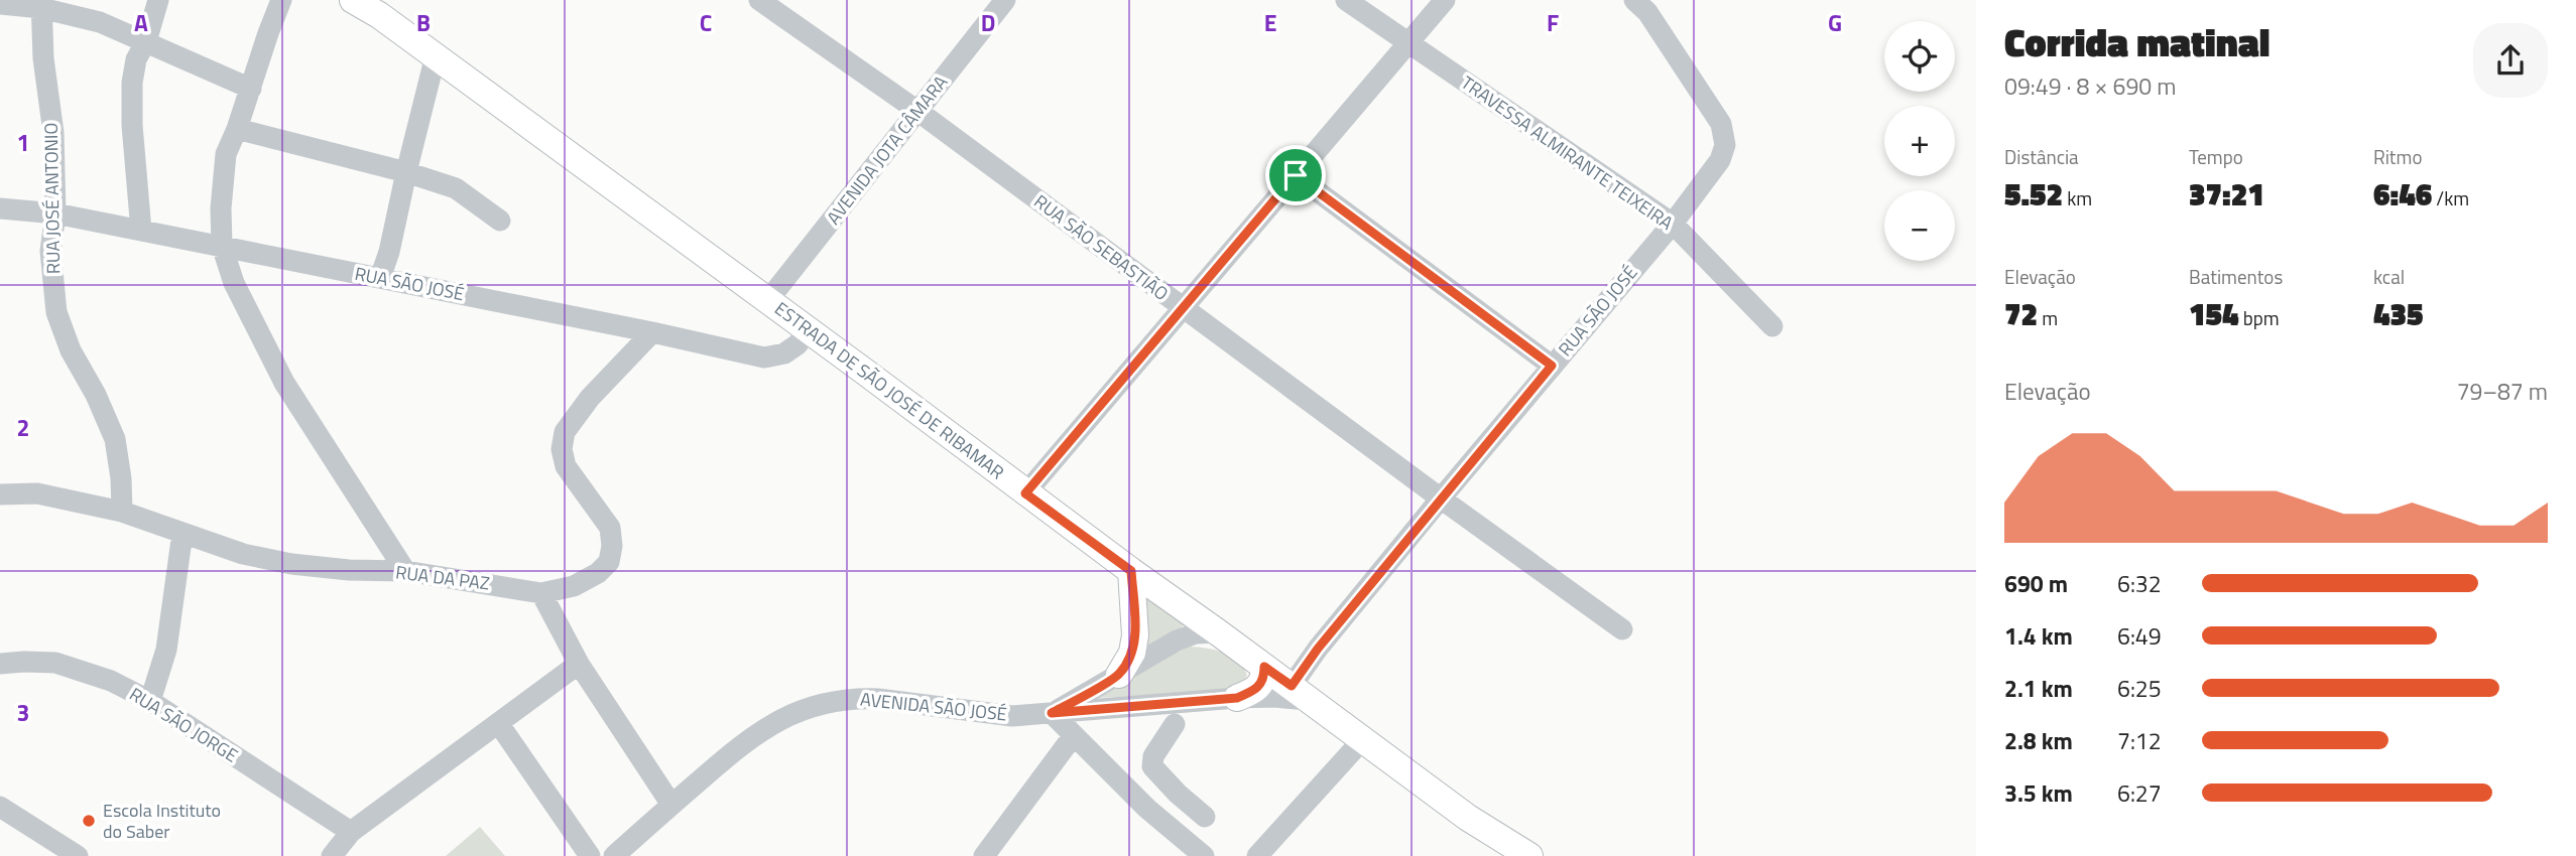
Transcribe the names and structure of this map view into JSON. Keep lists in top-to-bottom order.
{
  "streets": {
    "main road": ["ESTRADA DE SÃO JOSÉ DE RIBAMAR"],
    "street": [
      "AVENIDA JOTA CÂMARA",
      "TRAVESSA ALMIRANTE TEIXEIRA",
      "RUA JOSÉ ANTONIO",
      "RUA SÃO SEBASTIÃO",
      "RUA SÃO JOSÉ",
      "RUA DA PAZ",
      "AVENIDA SÃO JOSÉ",
      "RUA SÃO JORGE"
    ]
  },
  "crossings": [
    ["AVENIDA JOTA CÂMARA", "RUA SÃO SEBASTIÃO"],
    ["AVENIDA JOTA CÂMARA", "ESTRADA DE SÃO JOSÉ DE RIBAMAR"],
    ["TRAVESSA ALMIRANTE TEIXEIRA", "RUA SÃO JOSÉ"],
    ["RUA JOSÉ ANTONIO", "RUA SÃO JOSÉ"],
    ["RUA JOSÉ ANTONIO", "RUA DA PAZ"],
    ["RUA SÃO SEBASTIÃO", "RUA SÃO JOSÉ"],
    ["RUA SÃO JOSÉ", "ESTRADA DE SÃO JOSÉ DE RIBAMAR"],
    ["RUA SÃO JOSÉ", "RUA DA PAZ"],
    ["RUA SÃO JOSÉ", "AVENIDA SÃO JOSÉ"],
    ["ESTRADA DE SÃO JOSÉ DE RIBAMAR", "AVENIDA SÃO JOSÉ"]
  ],
  "places": ["Escola Instituto do Saber"],
  "page": {
    "heading": ["Corrida matinal", "09:49 · 8 × 690 m"],
    "map_buttons": ["+", "−"],
    "stats": [
      ["Distância", "5.52 km"],
      ["Tempo", "37:21"],
      ["Ritmo", "6:46 /km"],
      ["Elevação", "72 m"],
      ["Batimentos", "154 bpm"],
      ["kcal", "435"]
    ],
    "chart": ["Elevação", "79–87 m"],
    "list": [
      {
        "name": "690 m",
        "note": "6:32"
      },
      {
        "name": "1.4 km",
        "note": "6:49"
      },
      {
        "name": "2.1 km",
        "note": "6:25"
      },
      {
        "name": "2.8 km",
        "note": "7:12"
      },
      {
        "name": "3.5 km",
        "note": "6:27"
      }
    ]
  },
  "grid": {
    "columns": [
      "A",
      "B",
      "C",
      "D",
      "E",
      "F",
      "G"
    ],
    "rows": ["1", "2", "3"]
  }
}
